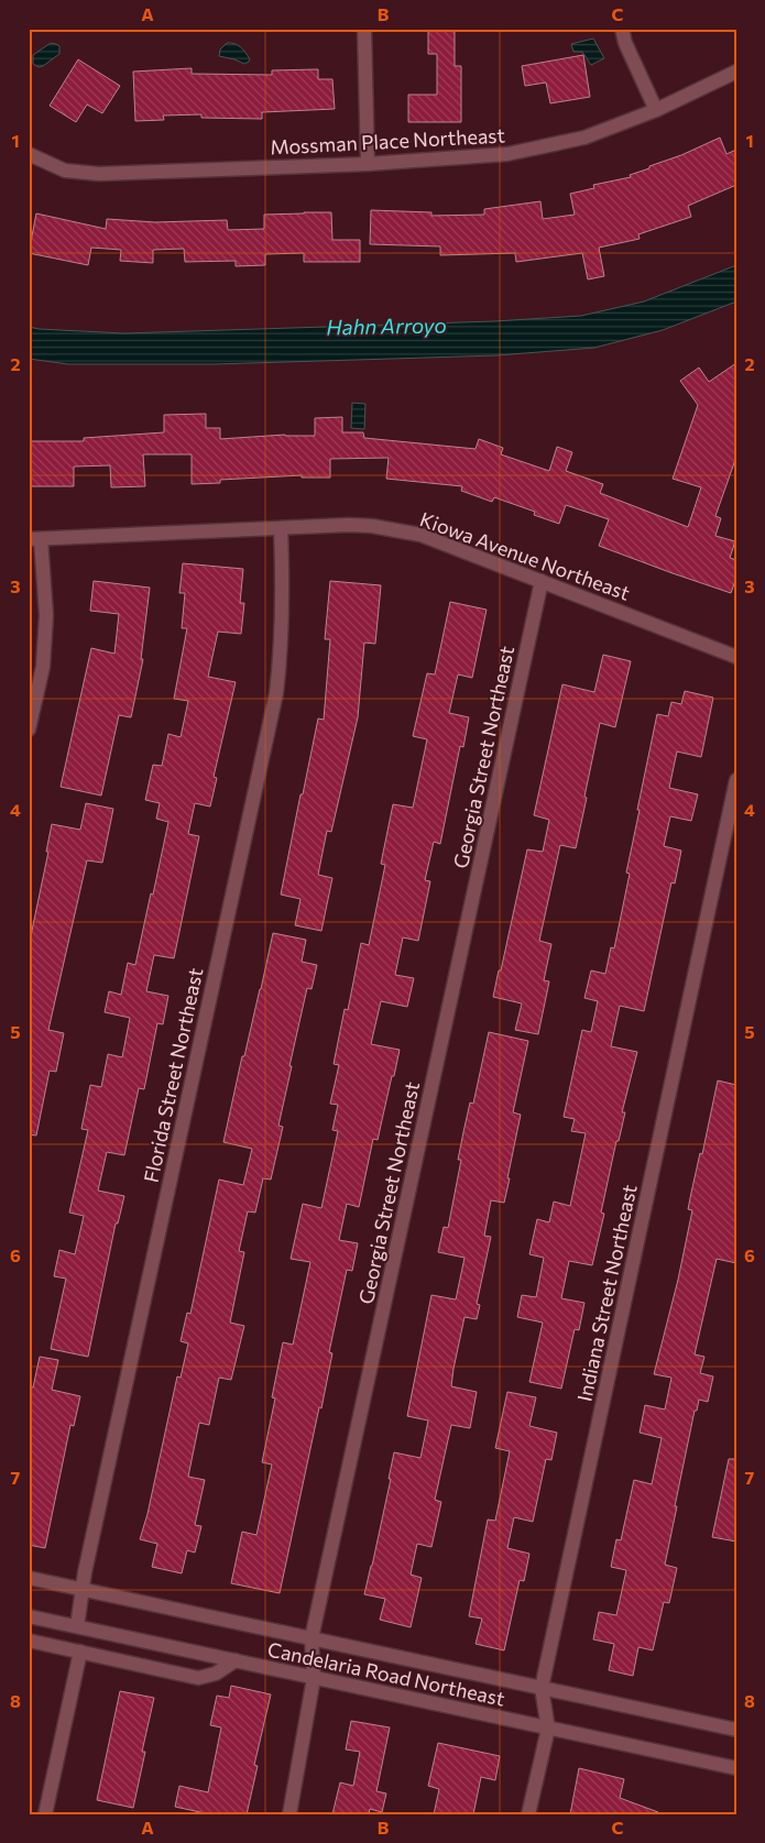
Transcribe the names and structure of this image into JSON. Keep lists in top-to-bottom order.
{
  "streets": {
    "street": [
      "Mossman Place Northeast",
      "Kiowa Avenue Northeast",
      "Georgia Street Northeast",
      "Florida Street Northeast",
      "Indiana Street Northeast",
      "Candelaria Road Northeast"
    ]
  },
  "crossings": [
    ["Kiowa Avenue Northeast", "Georgia Street Northeast"],
    ["Kiowa Avenue Northeast", "Florida Street Northeast"],
    ["Georgia Street Northeast", "Candelaria Road Northeast"],
    ["Florida Street Northeast", "Candelaria Road Northeast"],
    ["Indiana Street Northeast", "Candelaria Road Northeast"]
  ],
  "water": ["Hahn Arroyo"],
  "grid": {
    "columns": ["A", "B", "C"],
    "rows": [
      "1",
      "2",
      "3",
      "4",
      "5",
      "6",
      "7",
      "8"
    ]
  }
}
